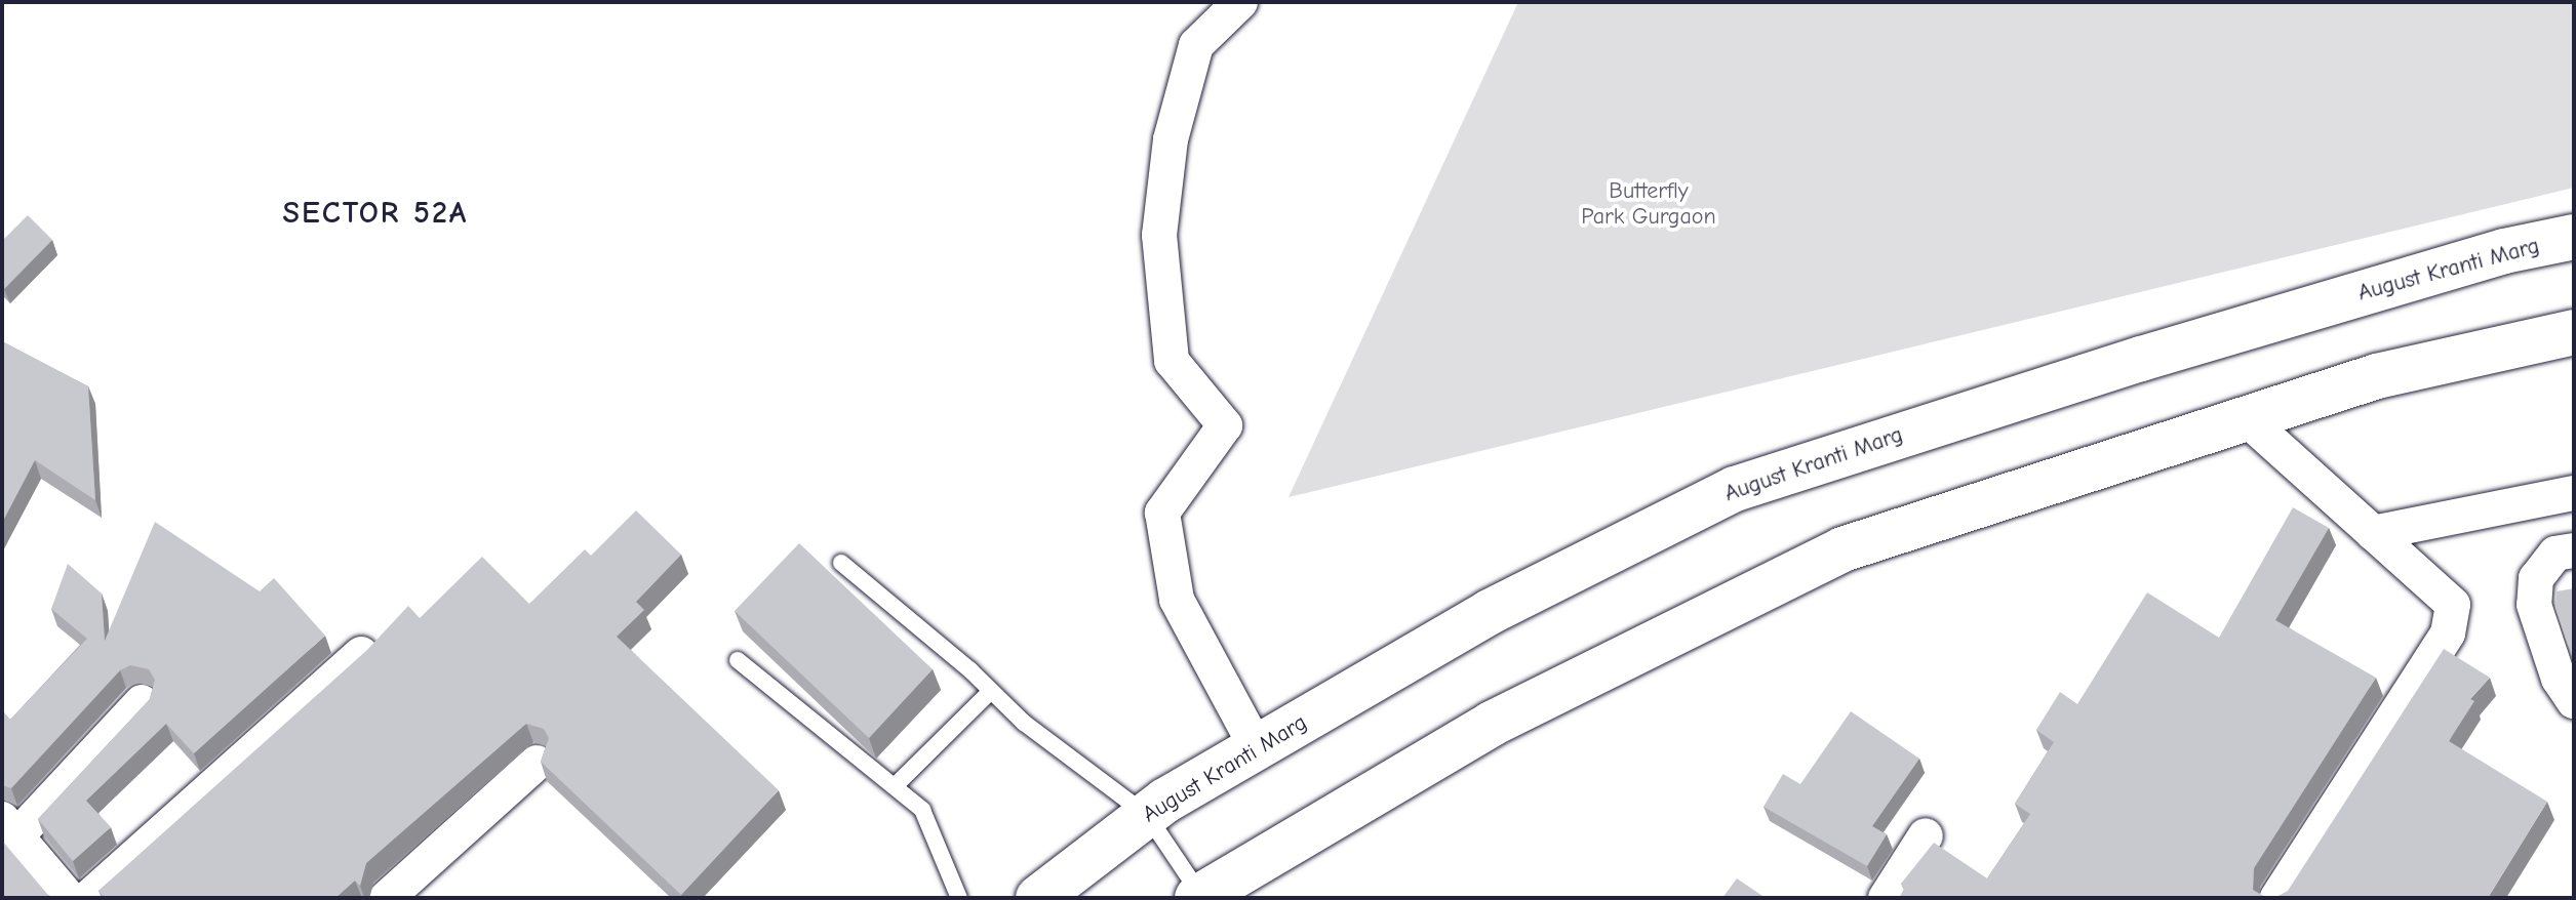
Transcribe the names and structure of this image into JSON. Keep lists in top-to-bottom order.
{
  "streets": {
    "main road": ["August Kranti Marg"]
  },
  "districts": ["SECTOR 52A"],
  "parks": ["Butterfly Park Gurgaon"]
}
